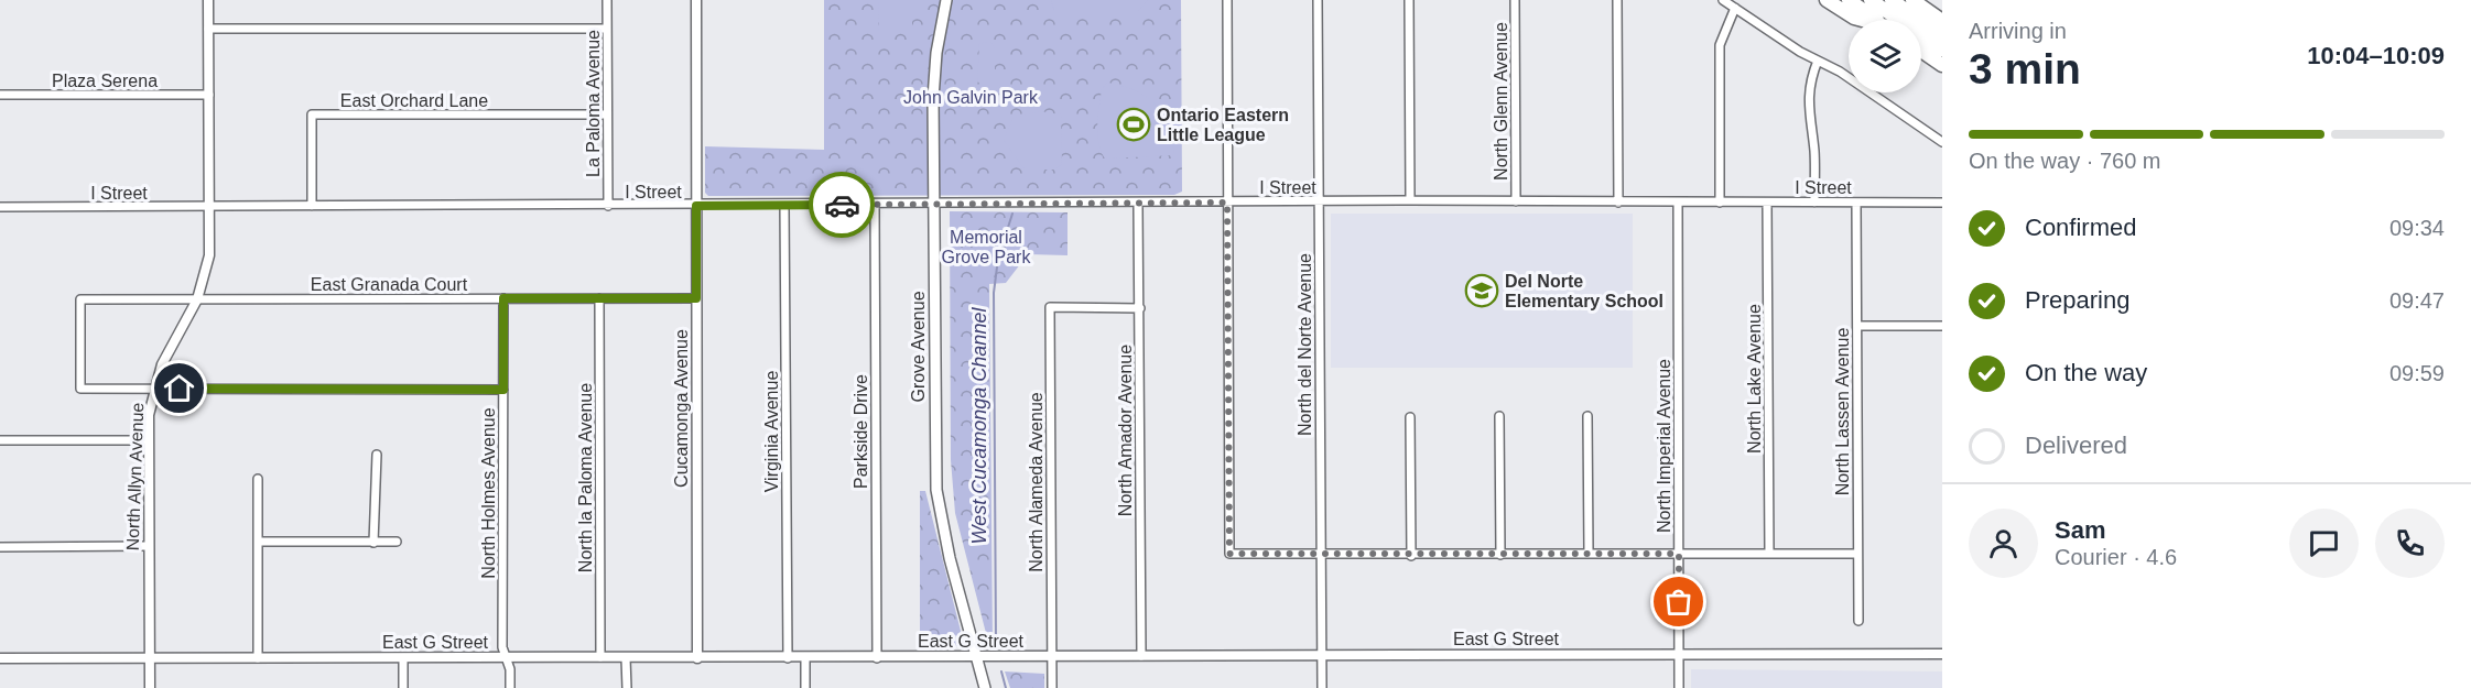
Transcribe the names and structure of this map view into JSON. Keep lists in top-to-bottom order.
{
  "streets": {
    "main road": ["Grove Avenue"],
    "street": [
      "Plaza Serena",
      "East Orchard Lane",
      "North Glenn Avenue",
      "La Paloma Avenue",
      "I Street",
      "East Granada Court",
      "North del Norte Avenue",
      "North Lake Avenue",
      "Cucamonga Avenue",
      "North Lassen Avenue",
      "North Amador Avenue",
      "Virginia Avenue",
      "Parkside Drive",
      "North Imperial Avenue",
      "North Allyn Avenue",
      "North la Paloma Avenue",
      "North Alameda Avenue",
      "North Holmes Avenue",
      "East G Street"
    ]
  },
  "crossings": [
    ["Plaza Serena", "North Allyn Avenue"],
    ["East Orchard Lane", "La Paloma Avenue"],
    ["East Orchard Lane", "I Street"],
    ["North Glenn Avenue", "I Street"],
    ["La Paloma Avenue", "I Street"],
    ["I Street", "North del Norte Avenue"],
    ["I Street", "Grove Avenue"],
    ["I Street", "North Lake Avenue"],
    ["I Street", "Cucamonga Avenue"],
    ["I Street", "North Lassen Avenue"],
    ["I Street", "North Amador Avenue"],
    ["I Street", "Virginia Avenue"],
    ["I Street", "Parkside Drive"],
    ["I Street", "North Imperial Avenue"],
    ["I Street", "North Allyn Avenue"],
    ["East Granada Court", "Cucamonga Avenue"],
    ["East Granada Court", "North Allyn Avenue"],
    ["East Granada Court", "North la Paloma Avenue"],
    ["East Granada Court", "North Holmes Avenue"],
    ["North del Norte Avenue", "East G Street"],
    ["Grove Avenue", "East G Street"],
    ["Cucamonga Avenue", "East G Street"],
    ["North Amador Avenue", "North Alameda Avenue"],
    ["North Amador Avenue", "East G Street"],
    ["Virginia Avenue", "East G Street"],
    ["Parkside Drive", "East G Street"],
    ["North Imperial Avenue", "East G Street"],
    ["North Allyn Avenue", "East G Street"],
    ["North la Paloma Avenue", "East G Street"],
    ["North Alameda Avenue", "East G Street"],
    ["North Holmes Avenue", "East G Street"]
  ],
  "water": ["West Cucamonga Channel"],
  "parks": ["John Galvin Park", "Memorial Grove Park"],
  "places": {
    "sports": ["Ontario Eastern Little League"],
    "school or university": ["Del Norte Elementary School"]
  },
  "page": {
    "heading": ["3 min", "Arriving in", "10:04–10:09"],
    "panel": ["Sam", "Courier · 4.6"],
    "bar": "On the way · 760 m",
    "list": [
      ["Confirmed", "09:34"],
      ["Preparing", "09:47"],
      ["On the way", "09:59"],
      "Delivered"
    ]
  }
}
